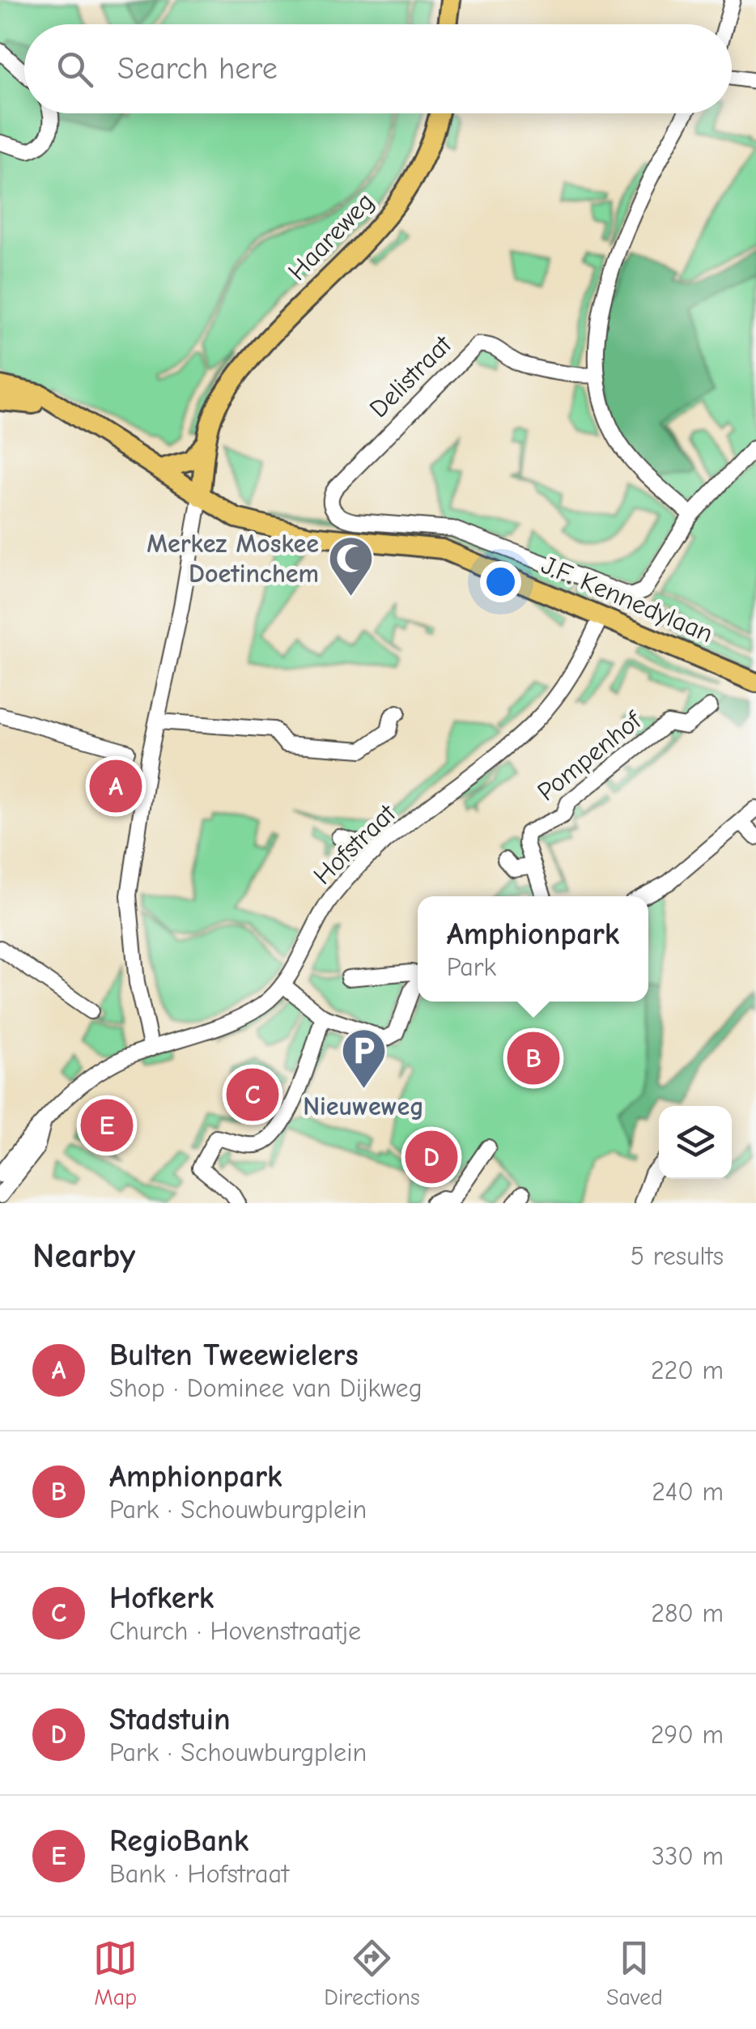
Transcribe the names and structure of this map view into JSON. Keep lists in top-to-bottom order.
{
  "streets": {
    "main road": ["Haareweg", "J.F. Kennedylaan"],
    "street": ["Delistraat", "Pompenhof", "Hofstraat"]
  },
  "crossings": [
    ["Haareweg", "J.F. Kennedylaan"],
    ["J.F. Kennedylaan", "Hofstraat"]
  ],
  "places": {
    "mosque": ["Merkez Moskee Doetinchem"],
    "parking": ["Nieuweweg"]
  },
  "page": {
    "search": "Search here",
    "pins": [
      "A",
      "B",
      "C",
      "E",
      "D"
    ],
    "popup": ["Amphionpark", "Park"],
    "heading": ["Nearby", "5 results"],
    "list": [
      {
        "mark": "A",
        "name": "Bulten Tweewielers",
        "note": "Shop · Dominee van Dijkweg",
        "value": "220 m"
      },
      {
        "mark": "B",
        "name": "Amphionpark",
        "note": "Park · Schouwburgplein",
        "value": "240 m"
      },
      {
        "mark": "C",
        "name": "Hofkerk",
        "note": "Church · Hovenstraatje",
        "value": "280 m"
      },
      {
        "mark": "D",
        "name": "Stadstuin",
        "note": "Park · Schouwburgplein",
        "value": "290 m"
      },
      {
        "mark": "E",
        "name": "RegioBank",
        "note": "Bank · Hofstraat",
        "value": "330 m"
      }
    ],
    "nav": ["Map", "Directions", "Saved"]
  }
}
